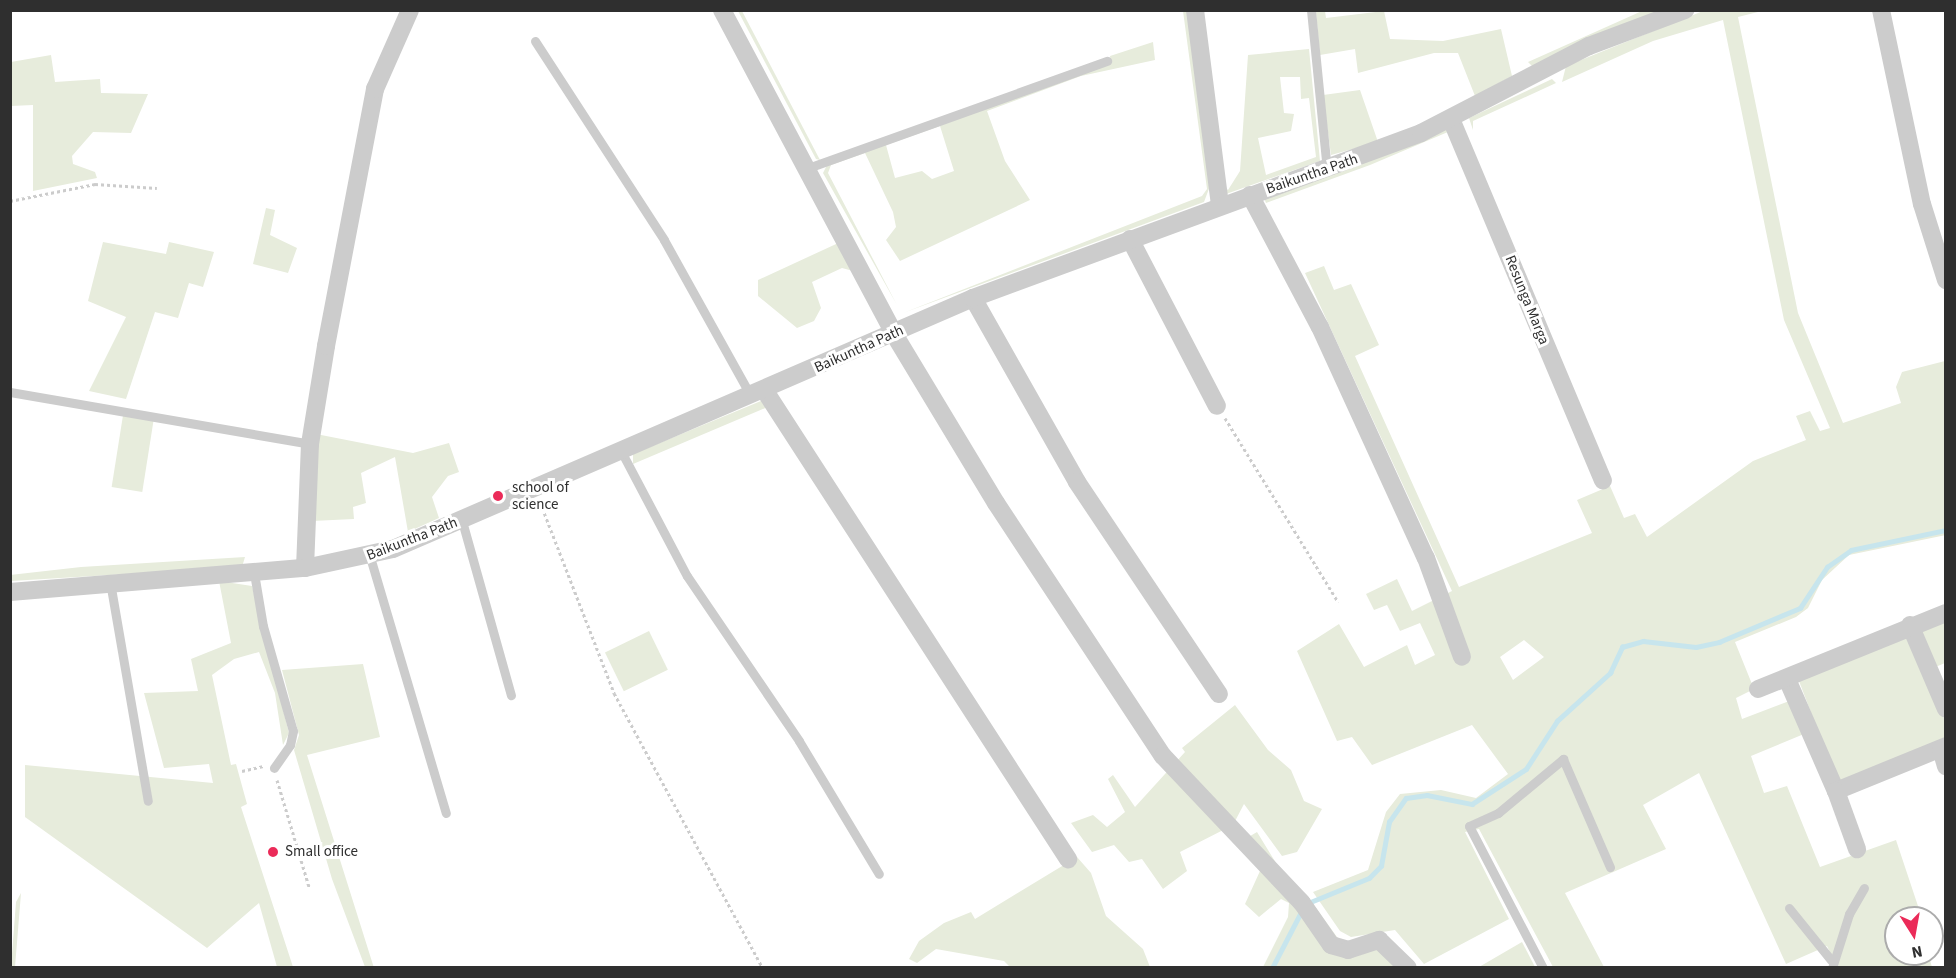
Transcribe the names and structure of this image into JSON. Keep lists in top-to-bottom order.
{
  "streets": {
    "street": ["Baikuntha Path", "Resunga Marga"]
  },
  "crossings": [
    ["Baikuntha Path", "Resunga Marga"]
  ],
  "places": ["school of science", "Small office"],
  "north": "bottom"
}
